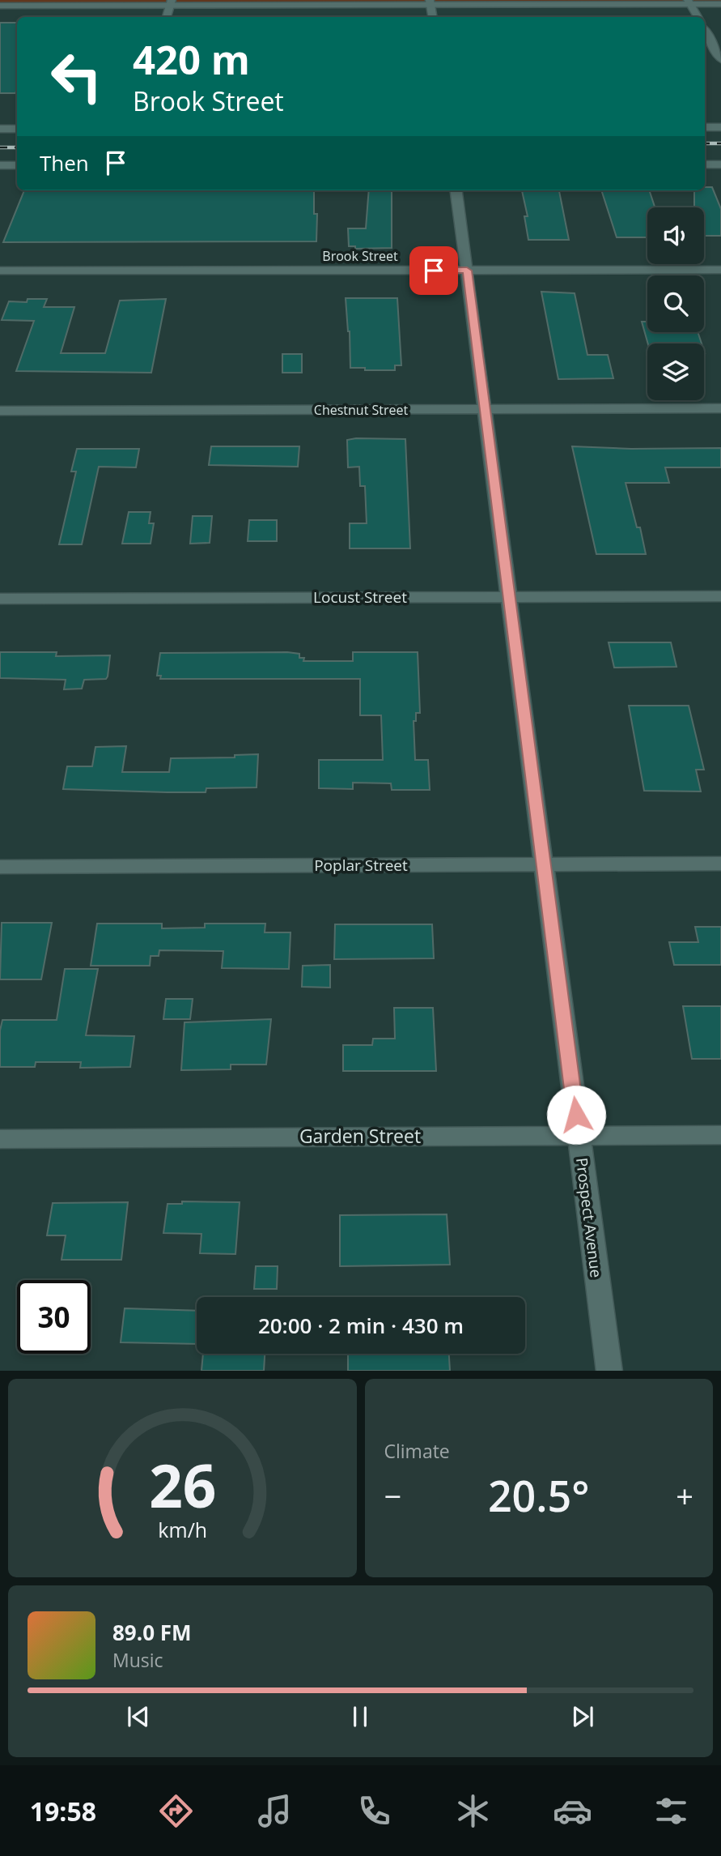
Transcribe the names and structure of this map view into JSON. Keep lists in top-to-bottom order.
{
  "streets": {
    "street": [
      "Brook Street",
      "Chestnut Street",
      "Locust Street",
      "Poplar Street",
      "Garden Street",
      "Prospect Avenue"
    ]
  },
  "crossings": [
    ["Brook Street", "Prospect Avenue"],
    ["Chestnut Street", "Prospect Avenue"],
    ["Locust Street", "Prospect Avenue"],
    ["Poplar Street", "Prospect Avenue"],
    ["Garden Street", "Prospect Avenue"]
  ],
  "page": {
    "turn": ["420 m", "Brook Street"],
    "then": "Then",
    "limit": "30",
    "trip": "20:00 · 2 min · 430 m",
    "tile": "Climate",
    "heat": ["−", "20.5°", "+"],
    "song": ["89.0 FM", "Music"],
    "tabs": "19:58",
    "gauge": ["26", "km/h"]
  }
}
